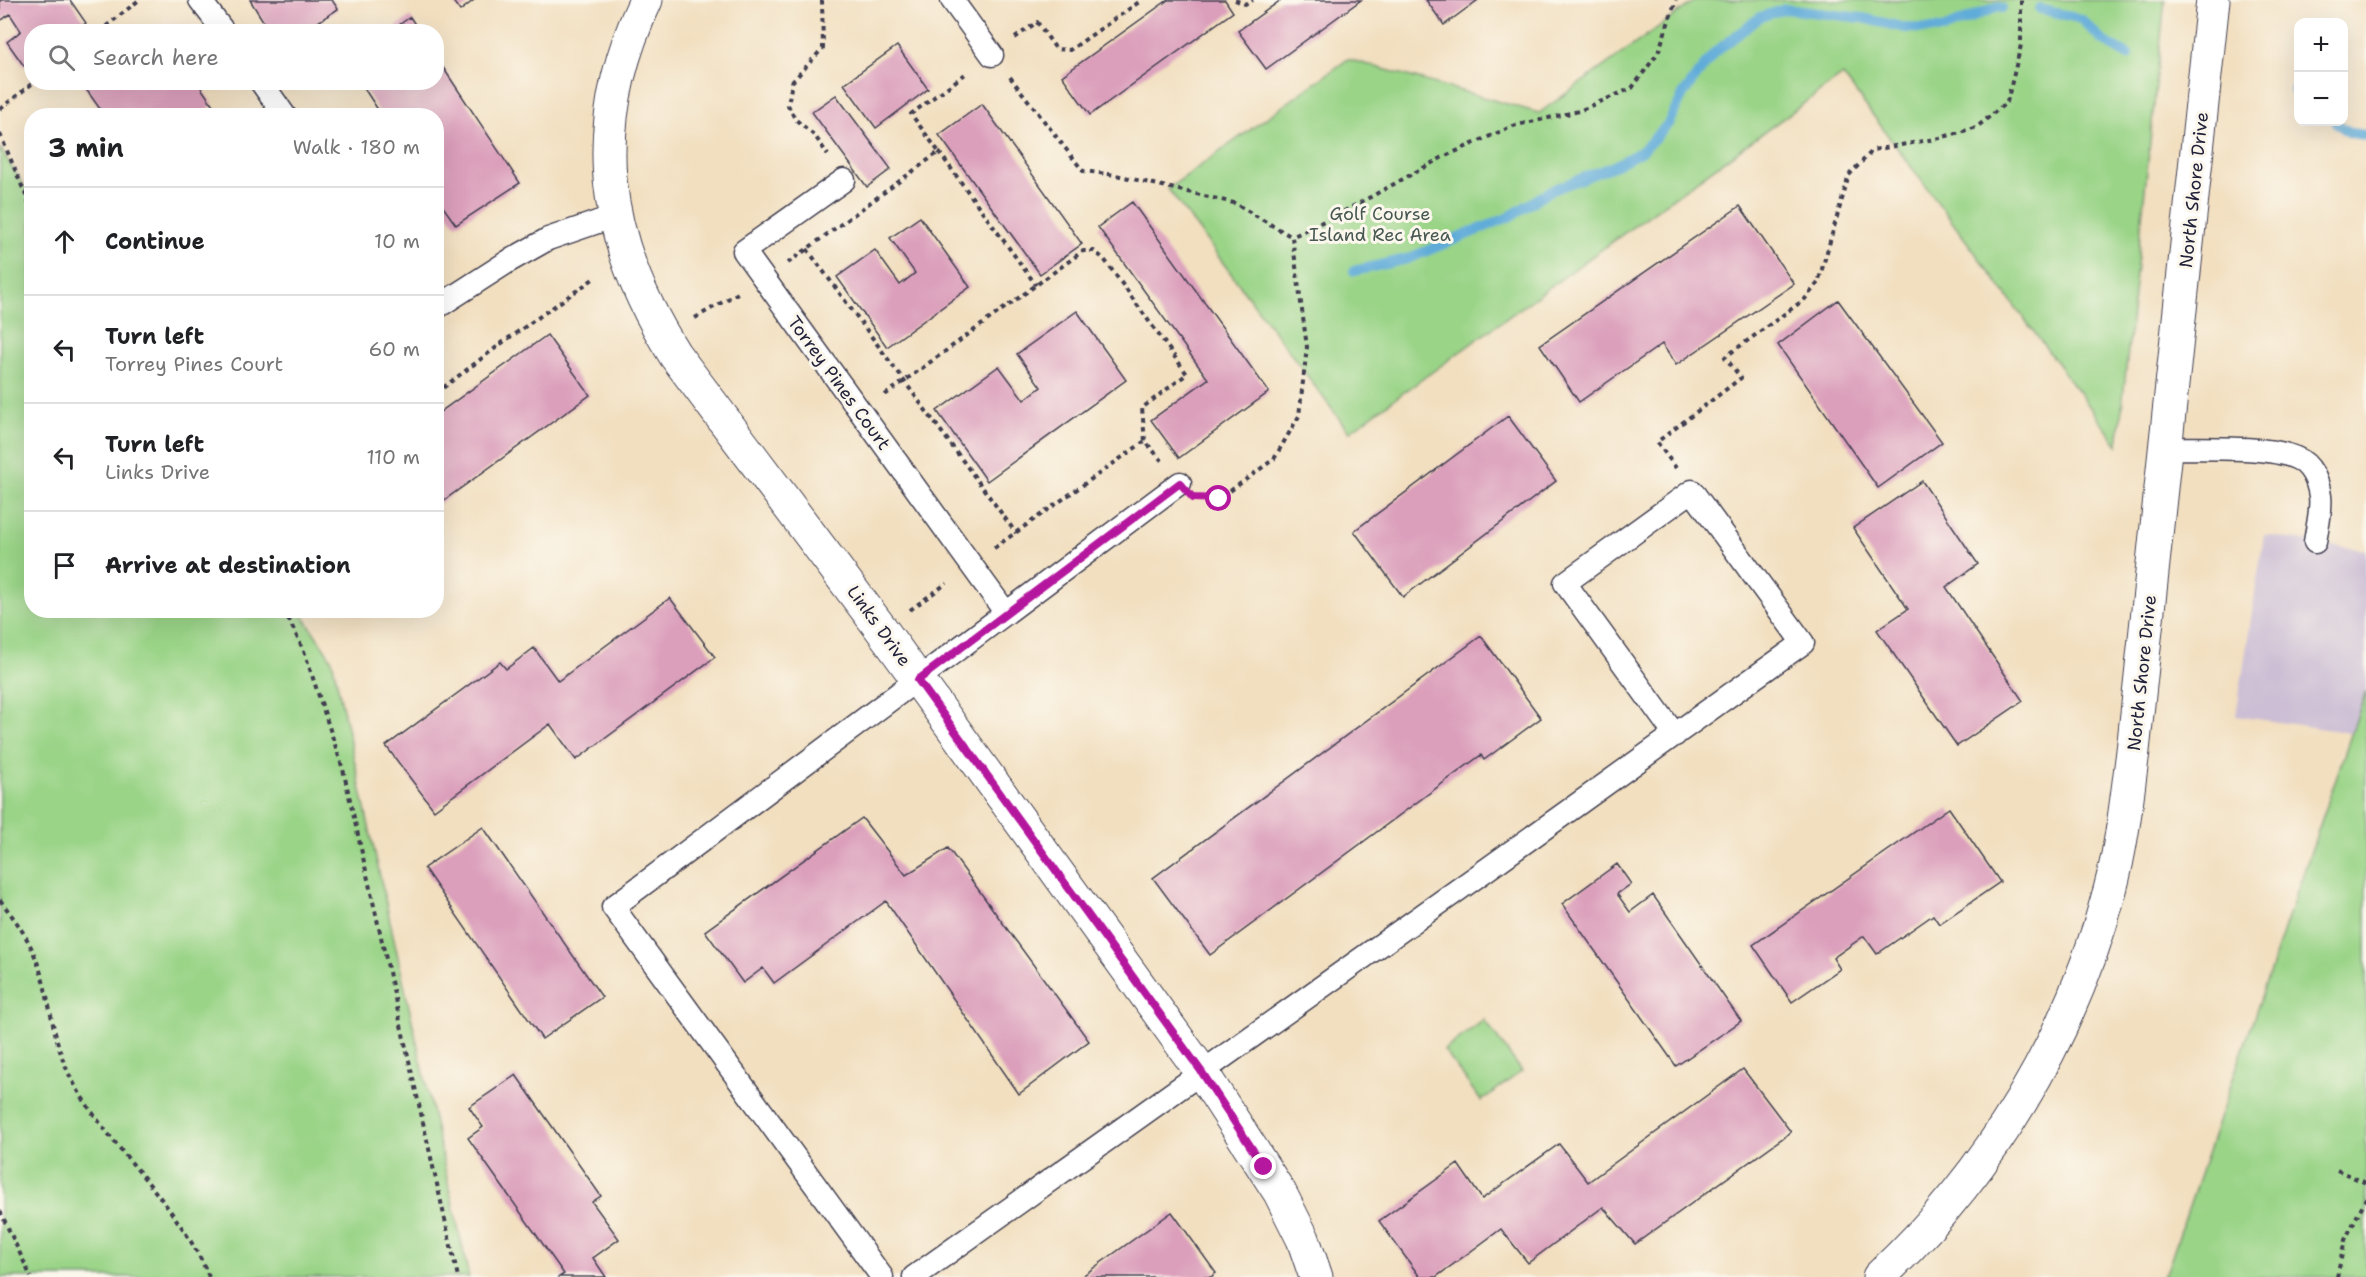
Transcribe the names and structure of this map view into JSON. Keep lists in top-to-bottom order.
{
  "streets": {
    "street": ["North Shore Drive", "Links Drive"],
    "lane": ["Torrey Pines Court"]
  },
  "parks": ["Golf Course Island Rec Area"],
  "page": {
    "map_buttons": ["+", "−"],
    "search": "Search here",
    "heading": ["3 min", "Walk · 180 m"],
    "list": [
      ["Continue", "10 m"],
      ["Turn left", "Torrey Pines Court", "60 m"],
      ["Turn left", "Links Drive", "110 m"],
      "Arrive at destination"
    ]
  }
}
